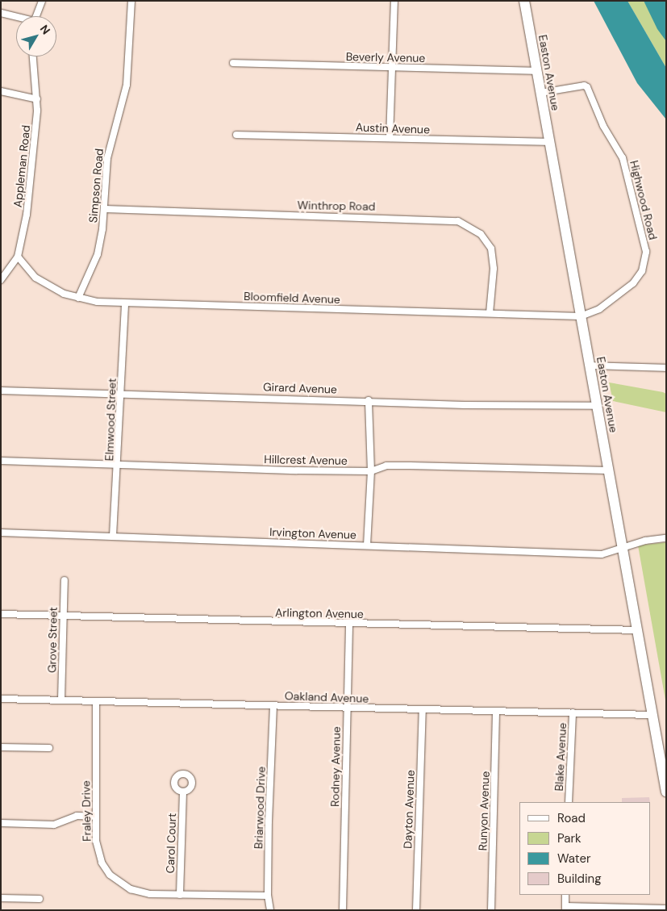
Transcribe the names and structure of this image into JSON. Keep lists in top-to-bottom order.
{
  "streets": {
    "main road": ["Easton Avenue"],
    "street": [
      "Beverly Avenue",
      "Austin Avenue",
      "Appleman Road",
      "Simpson Road",
      "Highwood Road",
      "Winthrop Road",
      "Bloomfield Avenue",
      "Girard Avenue",
      "Elmwood Street",
      "Hillcrest Avenue",
      "Irvington Avenue",
      "Arlington Avenue",
      "Grove Street",
      "Oakland Avenue",
      "Blake Avenue",
      "Rodney Avenue",
      "Briarwood Drive",
      "Dayton Avenue",
      "Fraley Drive",
      "Runyon Avenue",
      "Carol Court"
    ]
  },
  "crossings": [
    ["Beverly Avenue", "Easton Avenue"],
    ["Easton Avenue", "Austin Avenue"],
    ["Easton Avenue", "Highwood Road"],
    ["Easton Avenue", "Bloomfield Avenue"],
    ["Easton Avenue", "Girard Avenue"],
    ["Easton Avenue", "Hillcrest Avenue"],
    ["Easton Avenue", "Irvington Avenue"],
    ["Easton Avenue", "Arlington Avenue"],
    ["Easton Avenue", "Oakland Avenue"],
    ["Appleman Road", "Bloomfield Avenue"],
    ["Simpson Road", "Winthrop Road"],
    ["Simpson Road", "Bloomfield Avenue"],
    ["Highwood Road", "Bloomfield Avenue"],
    ["Winthrop Road", "Bloomfield Avenue"],
    ["Bloomfield Avenue", "Elmwood Street"],
    ["Girard Avenue", "Elmwood Street"],
    ["Elmwood Street", "Hillcrest Avenue"],
    ["Elmwood Street", "Irvington Avenue"],
    ["Arlington Avenue", "Grove Street"],
    ["Arlington Avenue", "Rodney Avenue"],
    ["Grove Street", "Oakland Avenue"],
    ["Oakland Avenue", "Blake Avenue"],
    ["Oakland Avenue", "Rodney Avenue"],
    ["Oakland Avenue", "Briarwood Drive"],
    ["Oakland Avenue", "Dayton Avenue"],
    ["Oakland Avenue", "Fraley Drive"],
    ["Oakland Avenue", "Runyon Avenue"],
    ["Briarwood Drive", "Fraley Drive"],
    ["Fraley Drive", "Carol Court"]
  ],
  "legend": [
    "Road",
    "Park",
    "Water",
    "Building"
  ],
  "north": "top right"
}
